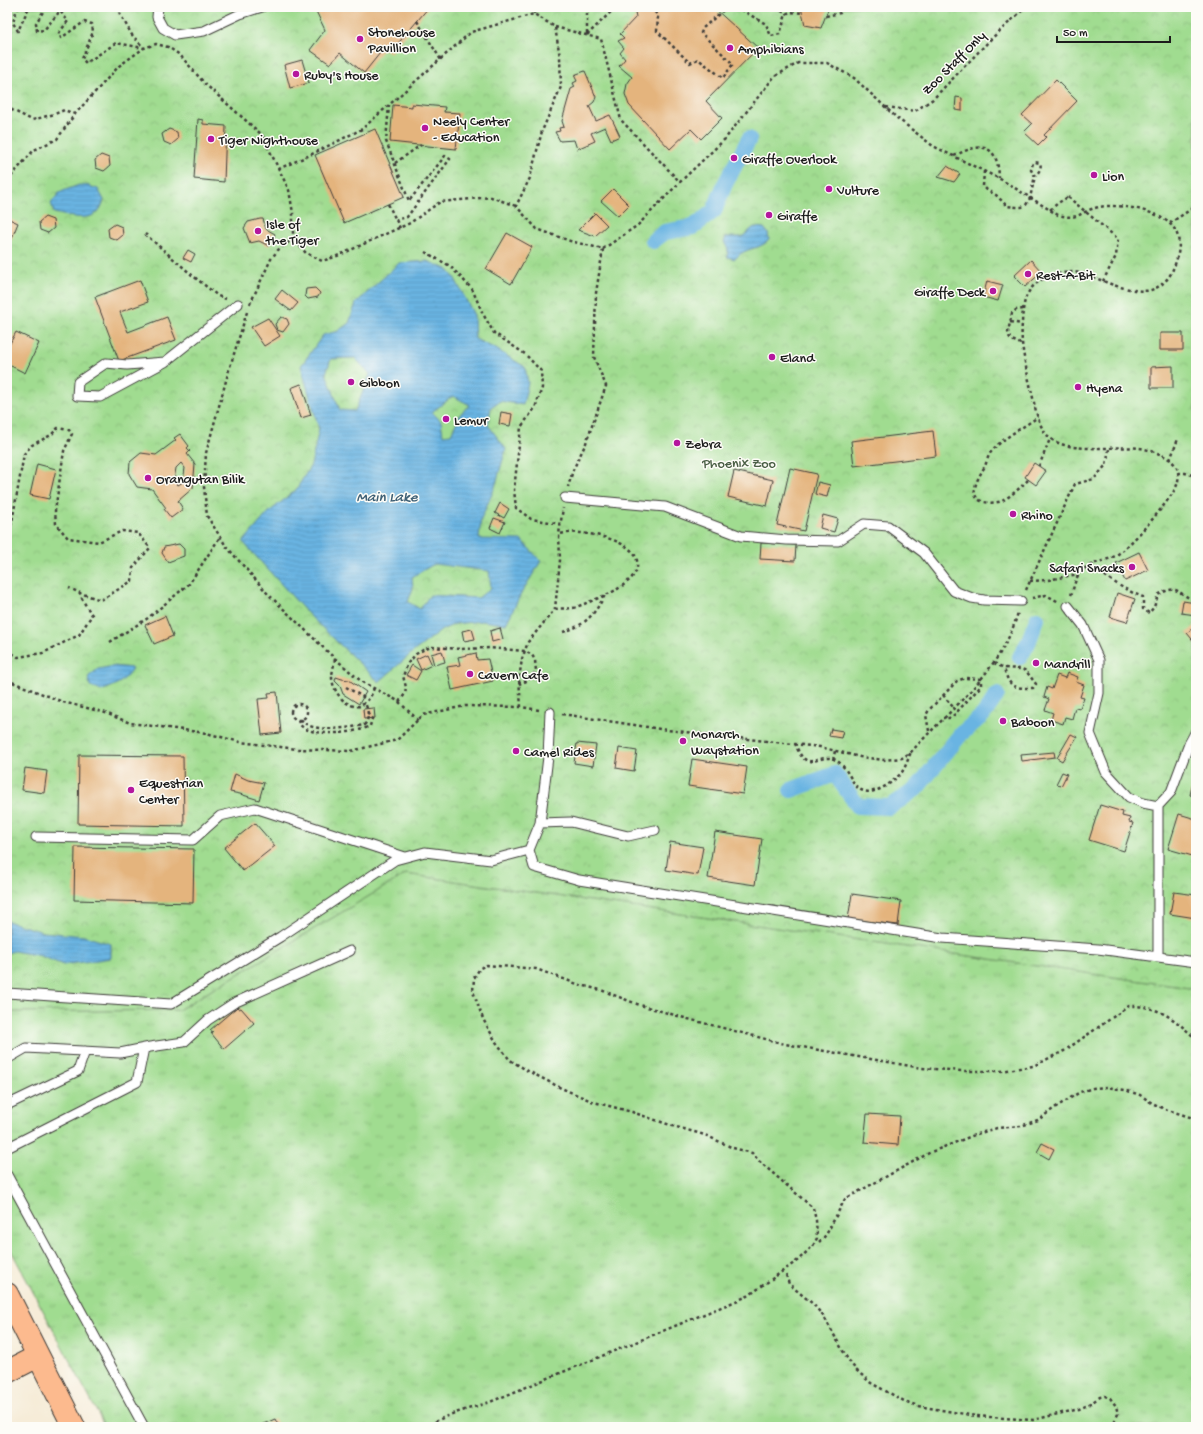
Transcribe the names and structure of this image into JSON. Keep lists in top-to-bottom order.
{
  "streets": {
    "path": ["Zoo Staff Only"]
  },
  "water": ["Main Lake"],
  "parks": ["Phoenix Zoo"],
  "places": [
    "Stonehouse Pavillion",
    "Amphibians",
    "Ruby's House",
    "Neely Center - Education",
    "Tiger Nighthouse",
    "Giraffe Overlook",
    "Lion",
    "Vulture",
    "Giraffe",
    "Isle of the Tiger",
    "Rest-A-Bit",
    "Giraffe Deck",
    "Eland",
    "Gibbon",
    "Hyena",
    "Lemur",
    "Zebra",
    "Orangutan Bilik",
    "Rhino",
    "Safari Snacks",
    "Mandrill",
    "Cavern Cafe",
    "Baboon",
    "Monarch Waystation",
    "Camel Rides",
    "Equestrian Center"
  ],
  "scale_bar": "50 m"
}
